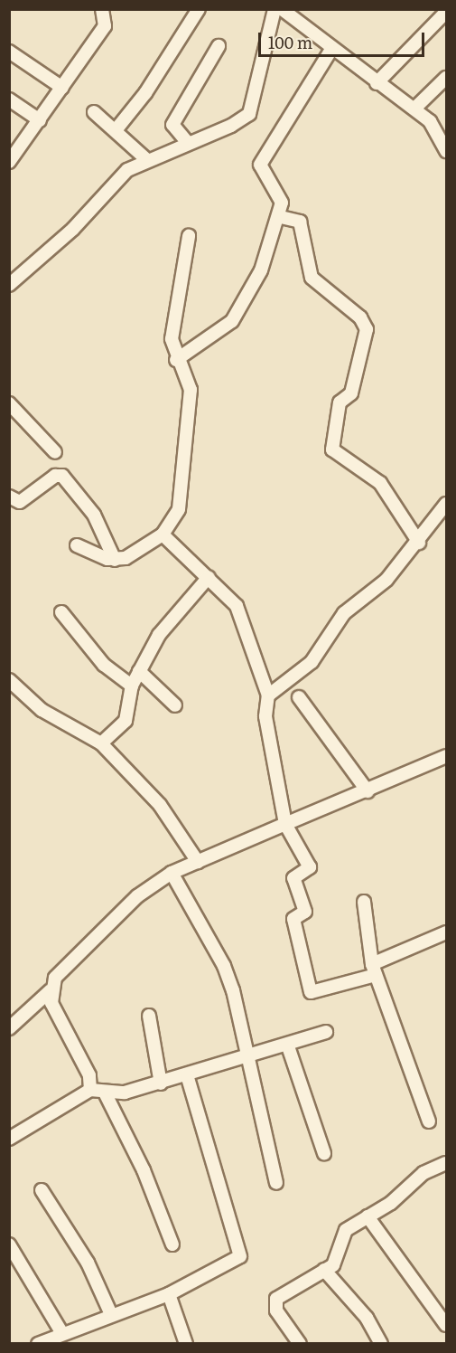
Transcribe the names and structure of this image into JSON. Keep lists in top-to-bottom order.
{
  "scale_bar": "100 m"
}
